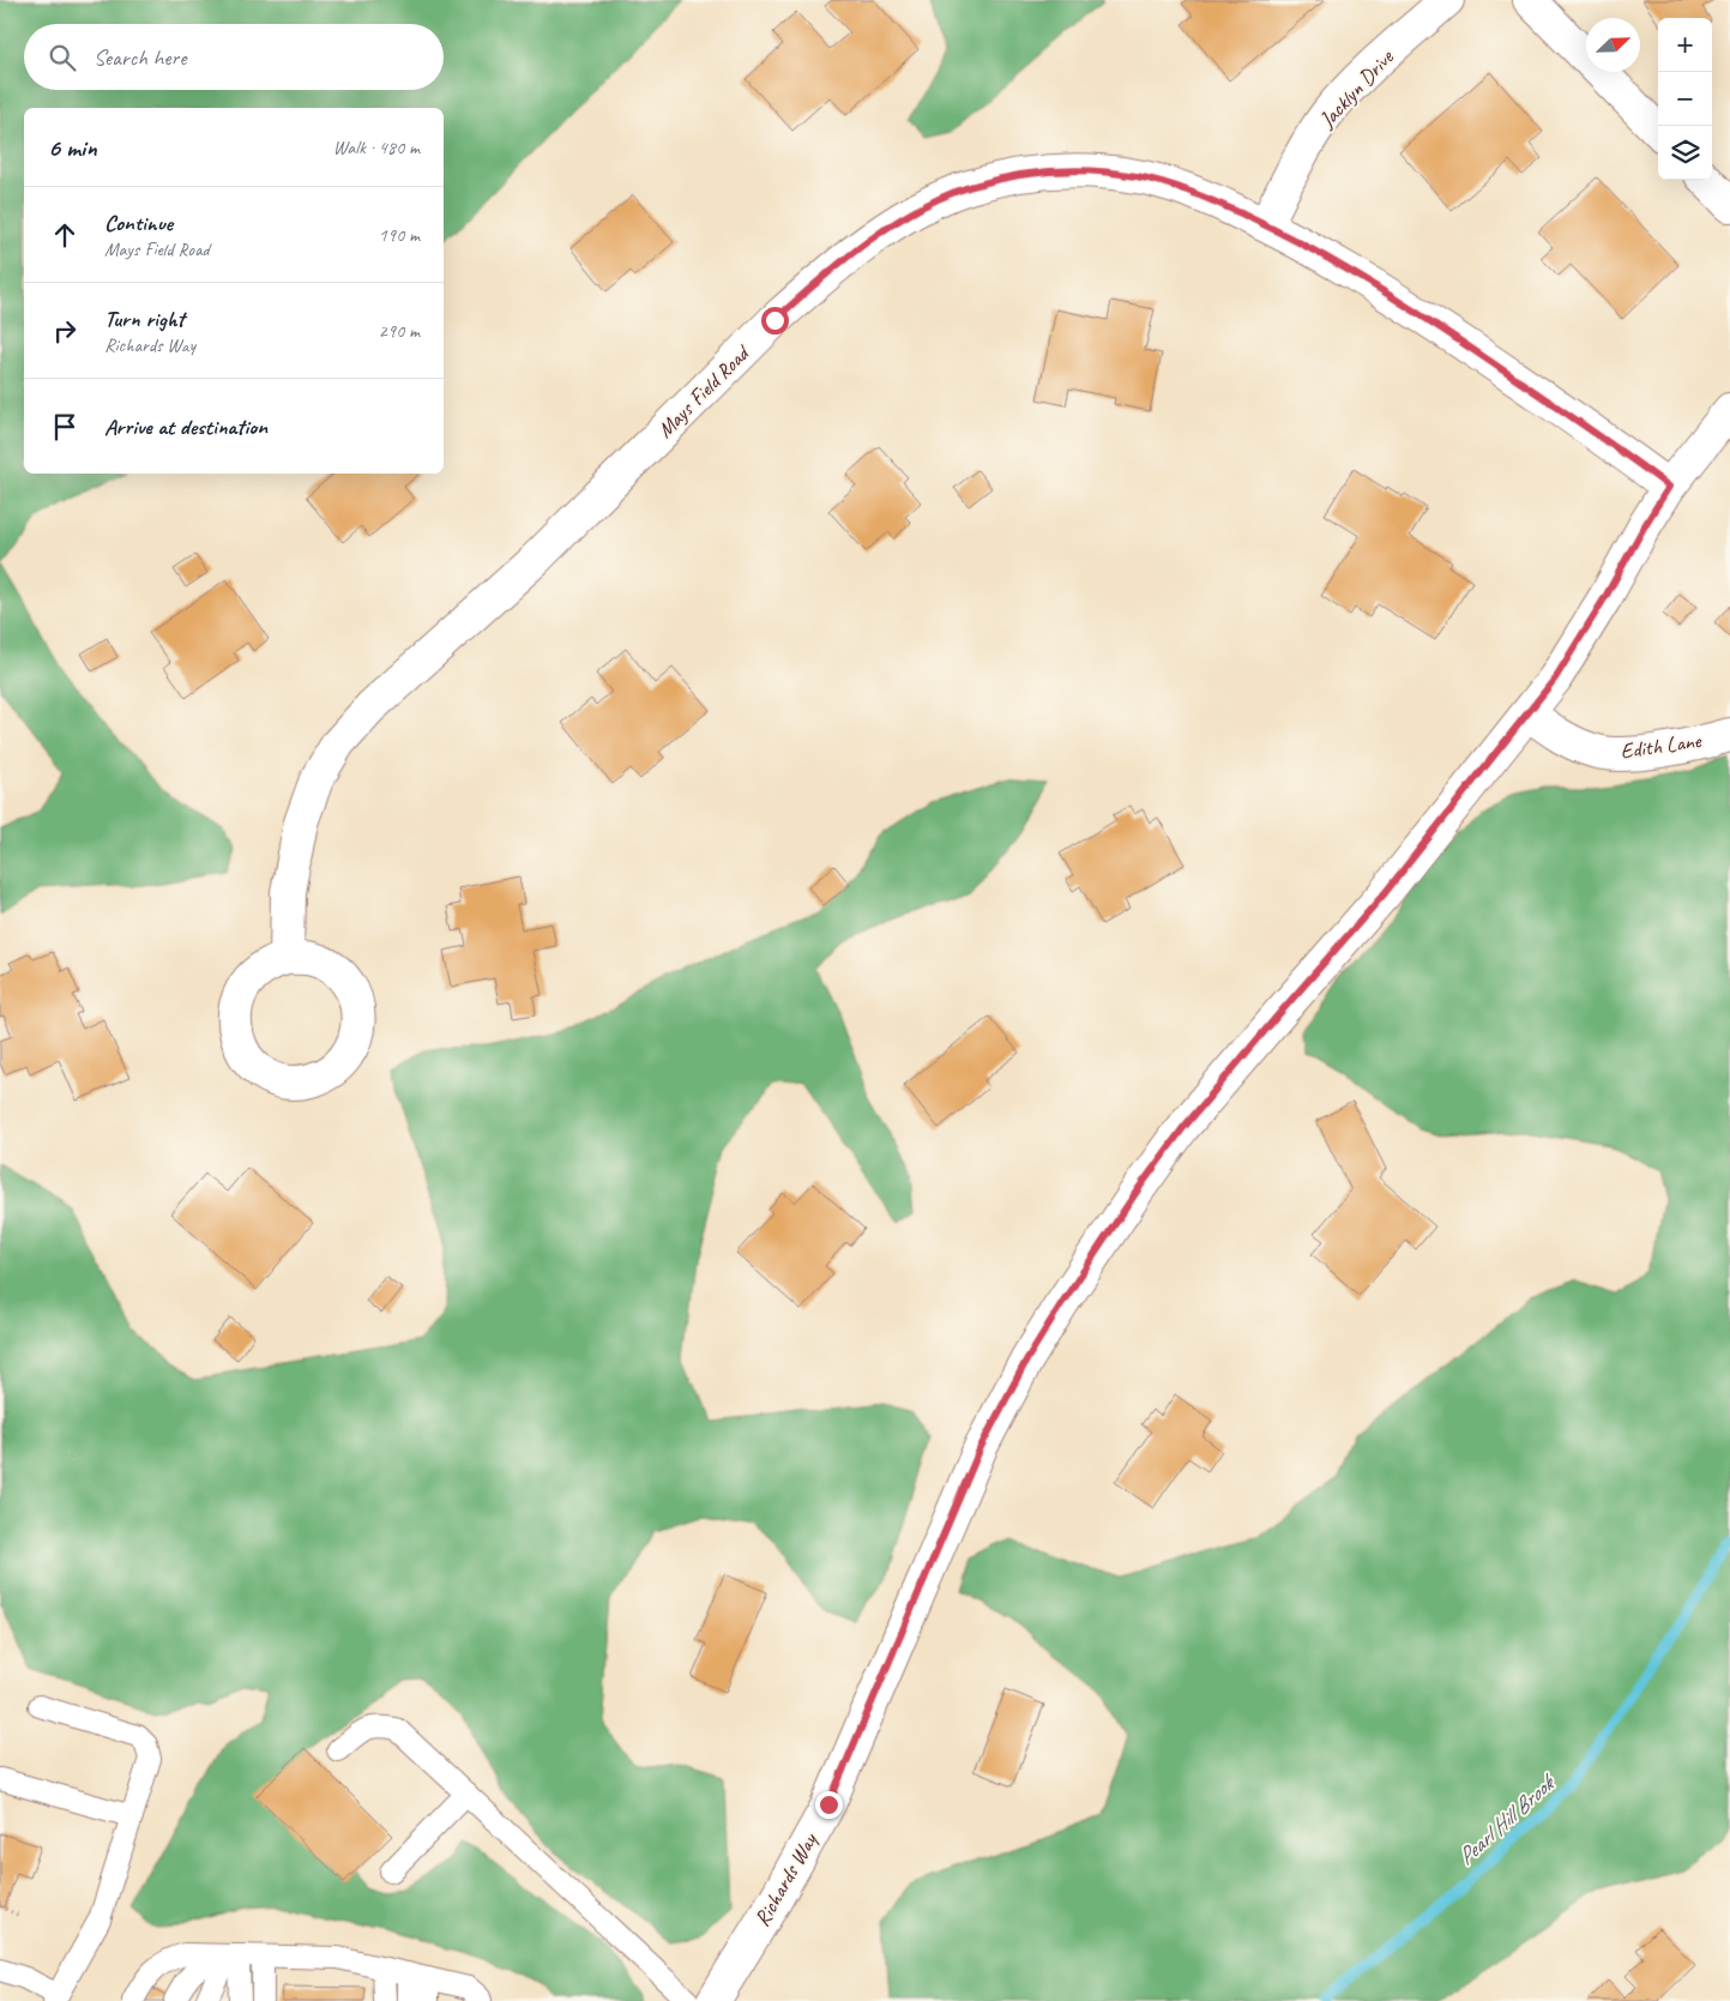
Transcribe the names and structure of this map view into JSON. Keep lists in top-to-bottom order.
{
  "streets": {
    "street": [
      "Jacklyn Drive",
      "Mays Field Road",
      "Edith Lane",
      "Richards Way"
    ]
  },
  "crossings": [
    ["Jacklyn Drive", "Mays Field Road"],
    ["Mays Field Road", "Richards Way"],
    ["Edith Lane", "Richards Way"]
  ],
  "water": ["Pearl Hill Brook"],
  "north": "top right",
  "page": {
    "map_buttons": ["+", "−"],
    "search": "Search here",
    "heading": ["6 min", "Walk · 480 m"],
    "list": [
      ["Continue", "Mays Field Road", "190 m"],
      ["Turn right", "Richards Way", "290 m"],
      "Arrive at destination"
    ]
  }
}
